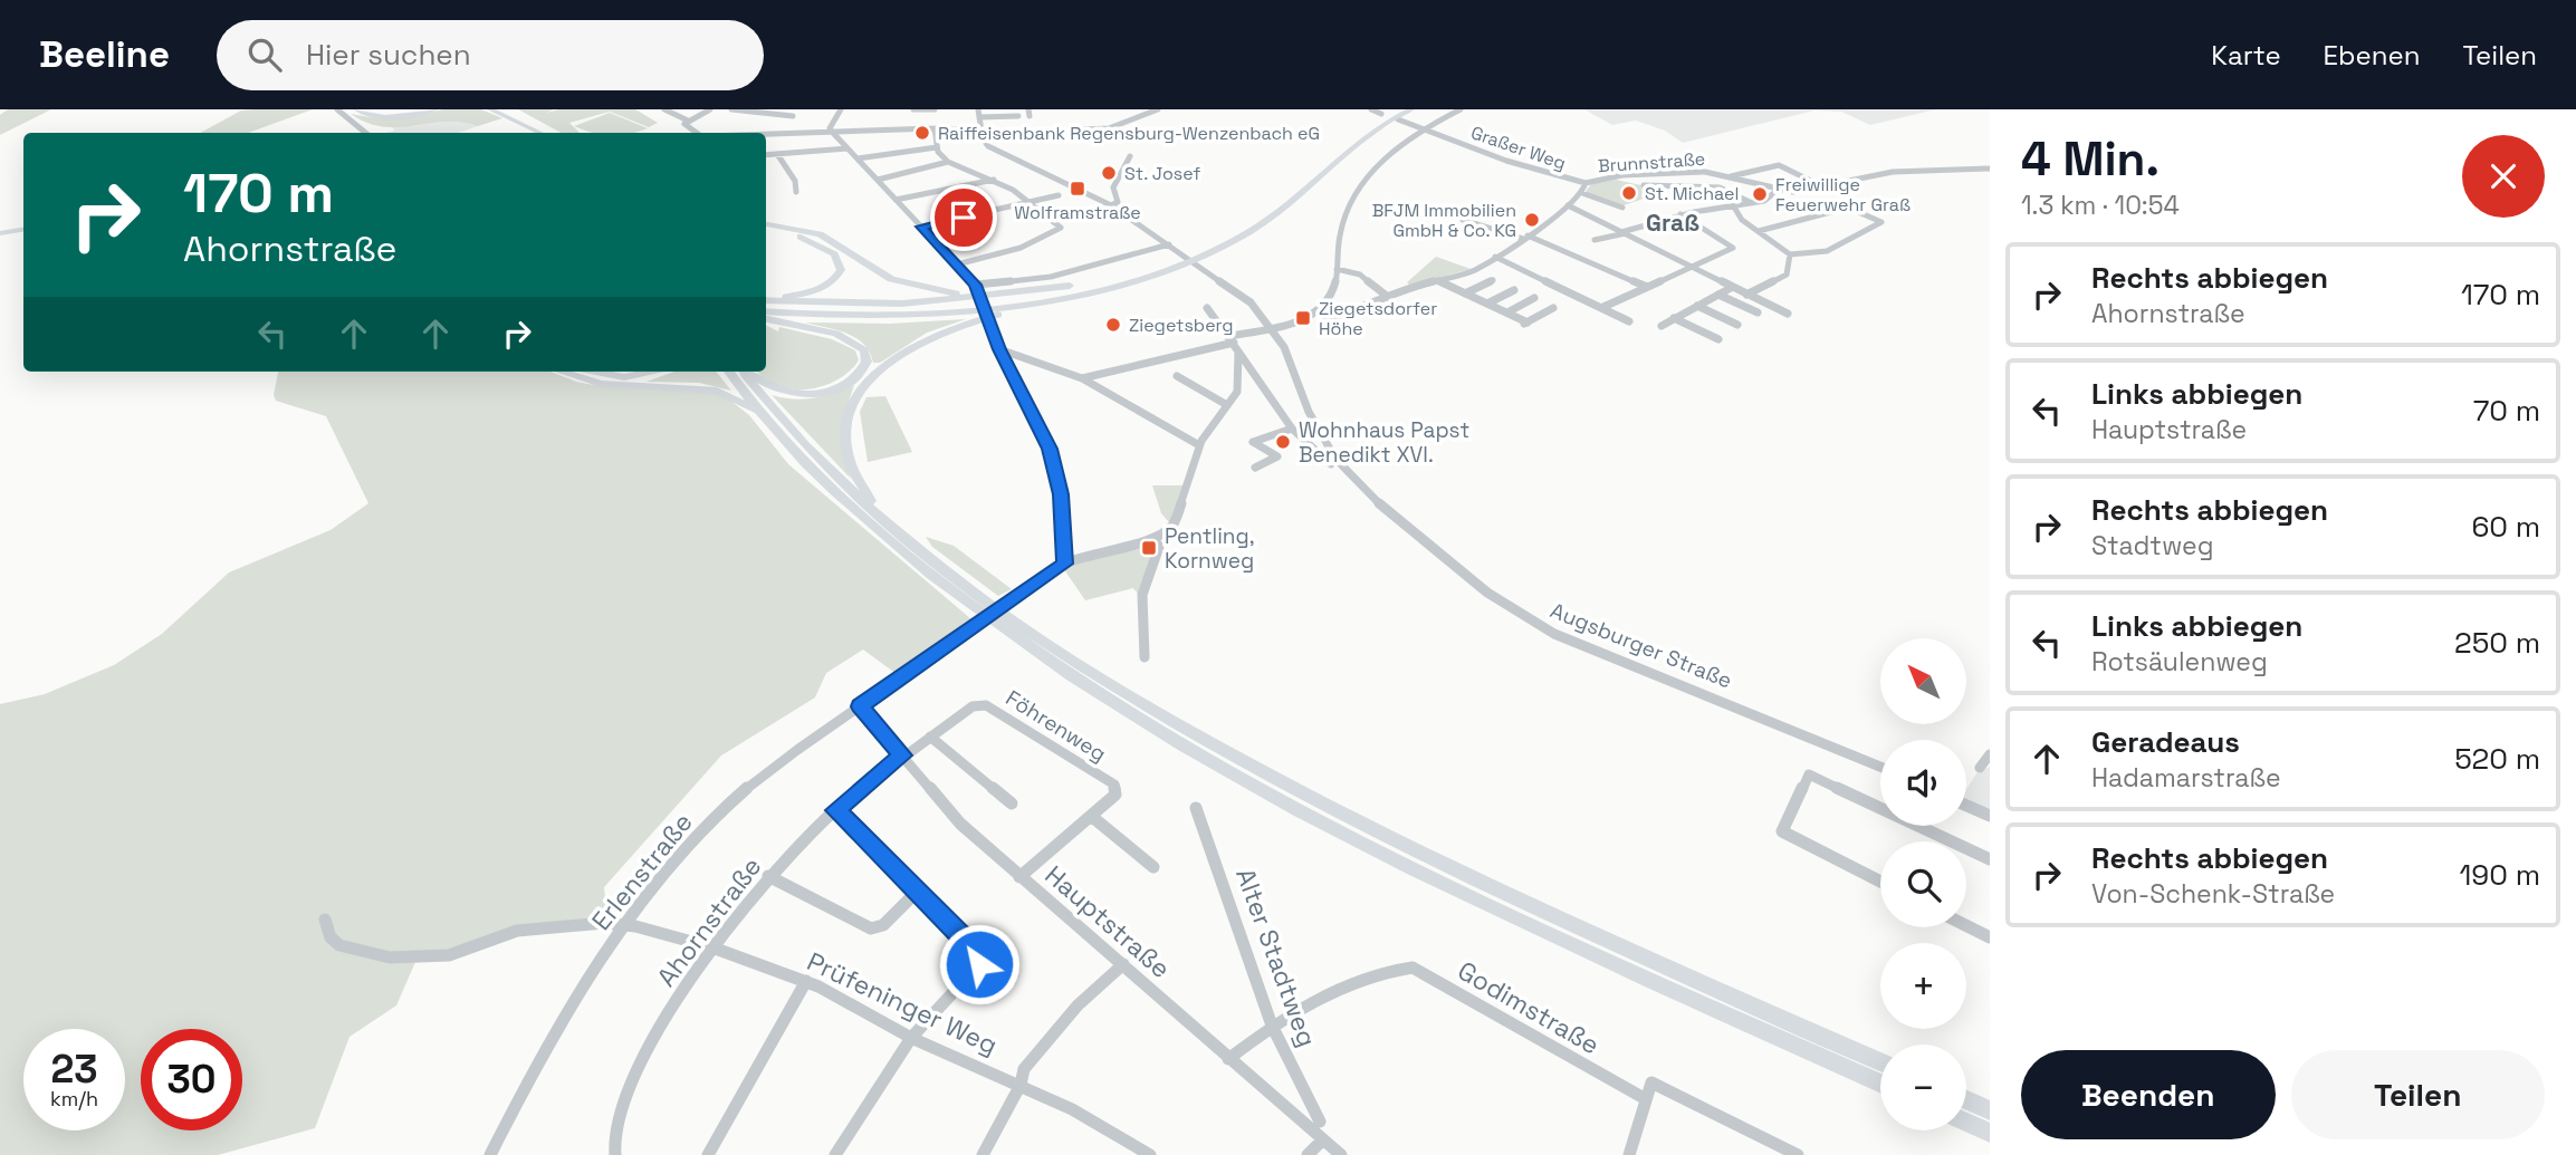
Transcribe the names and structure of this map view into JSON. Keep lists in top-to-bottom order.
{
  "streets": {
    "street": [
      "Graßer Weg",
      "Brunnstraße",
      "Augsburger Straße",
      "Föhrenweg",
      "Erlenstraße",
      "Ahornstraße",
      "Hauptstraße",
      "Alter Stadtweg",
      "Prüfeninger Weg",
      "Godimstraße"
    ]
  },
  "crossings": [
    ["Graßer Weg", "Brunnstraße"],
    ["Föhrenweg", "Ahornstraße"],
    ["Föhrenweg", "Hauptstraße"],
    ["Erlenstraße", "Hauptstraße"],
    ["Erlenstraße", "Prüfeninger Weg"],
    ["Ahornstraße", "Hauptstraße"],
    ["Ahornstraße", "Prüfeninger Weg"],
    ["Hauptstraße", "Godimstraße"],
    ["Alter Stadtweg", "Godimstraße"]
  ],
  "districts": ["Graß"],
  "places": {
    "other": [
      "Raiffeisenbank Regensburg-Wenzenbach eG",
      "St. Josef",
      "St. Michael",
      "Freiwillige Feuerwehr Graß",
      "BFJM Immobilien GmbH & Co. KG",
      "Ziegetsberg",
      "Wohnhaus Papst Benedikt XVI."
    ],
    "transit": ["Wolframstraße", "Ziegetsdorfer Höhe", "Pentling, Kornweg"]
  },
  "north": "top left",
  "page": {
    "header": "Beeline",
    "search": "Hier suchen",
    "nav": ["Karte", "Ebenen", "Teilen"],
    "heading": ["4 Min.", "1.3 km · 10:54"],
    "turn": ["170 m", "Ahornstraße"],
    "list": [
      {
        "name": "Rechts abbiegen",
        "note": "Ahornstraße",
        "value": "170 m"
      },
      {
        "name": "Links abbiegen",
        "note": "Hauptstraße",
        "value": "70 m"
      },
      {
        "name": "Rechts abbiegen",
        "note": "Stadtweg",
        "value": "60 m"
      },
      {
        "name": "Links abbiegen",
        "note": "Rotsäulenweg",
        "value": "250 m"
      },
      {
        "name": "Geradeaus",
        "note": "Hadamarstraße",
        "value": "520 m"
      },
      {
        "name": "Rechts abbiegen",
        "note": "Von-Schenk-Straße",
        "value": "190 m"
      }
    ],
    "map_buttons": ["+", "−"],
    "speed": "23 km/h",
    "limit": "30",
    "buttons": ["Beenden", "Teilen"]
  }
}
